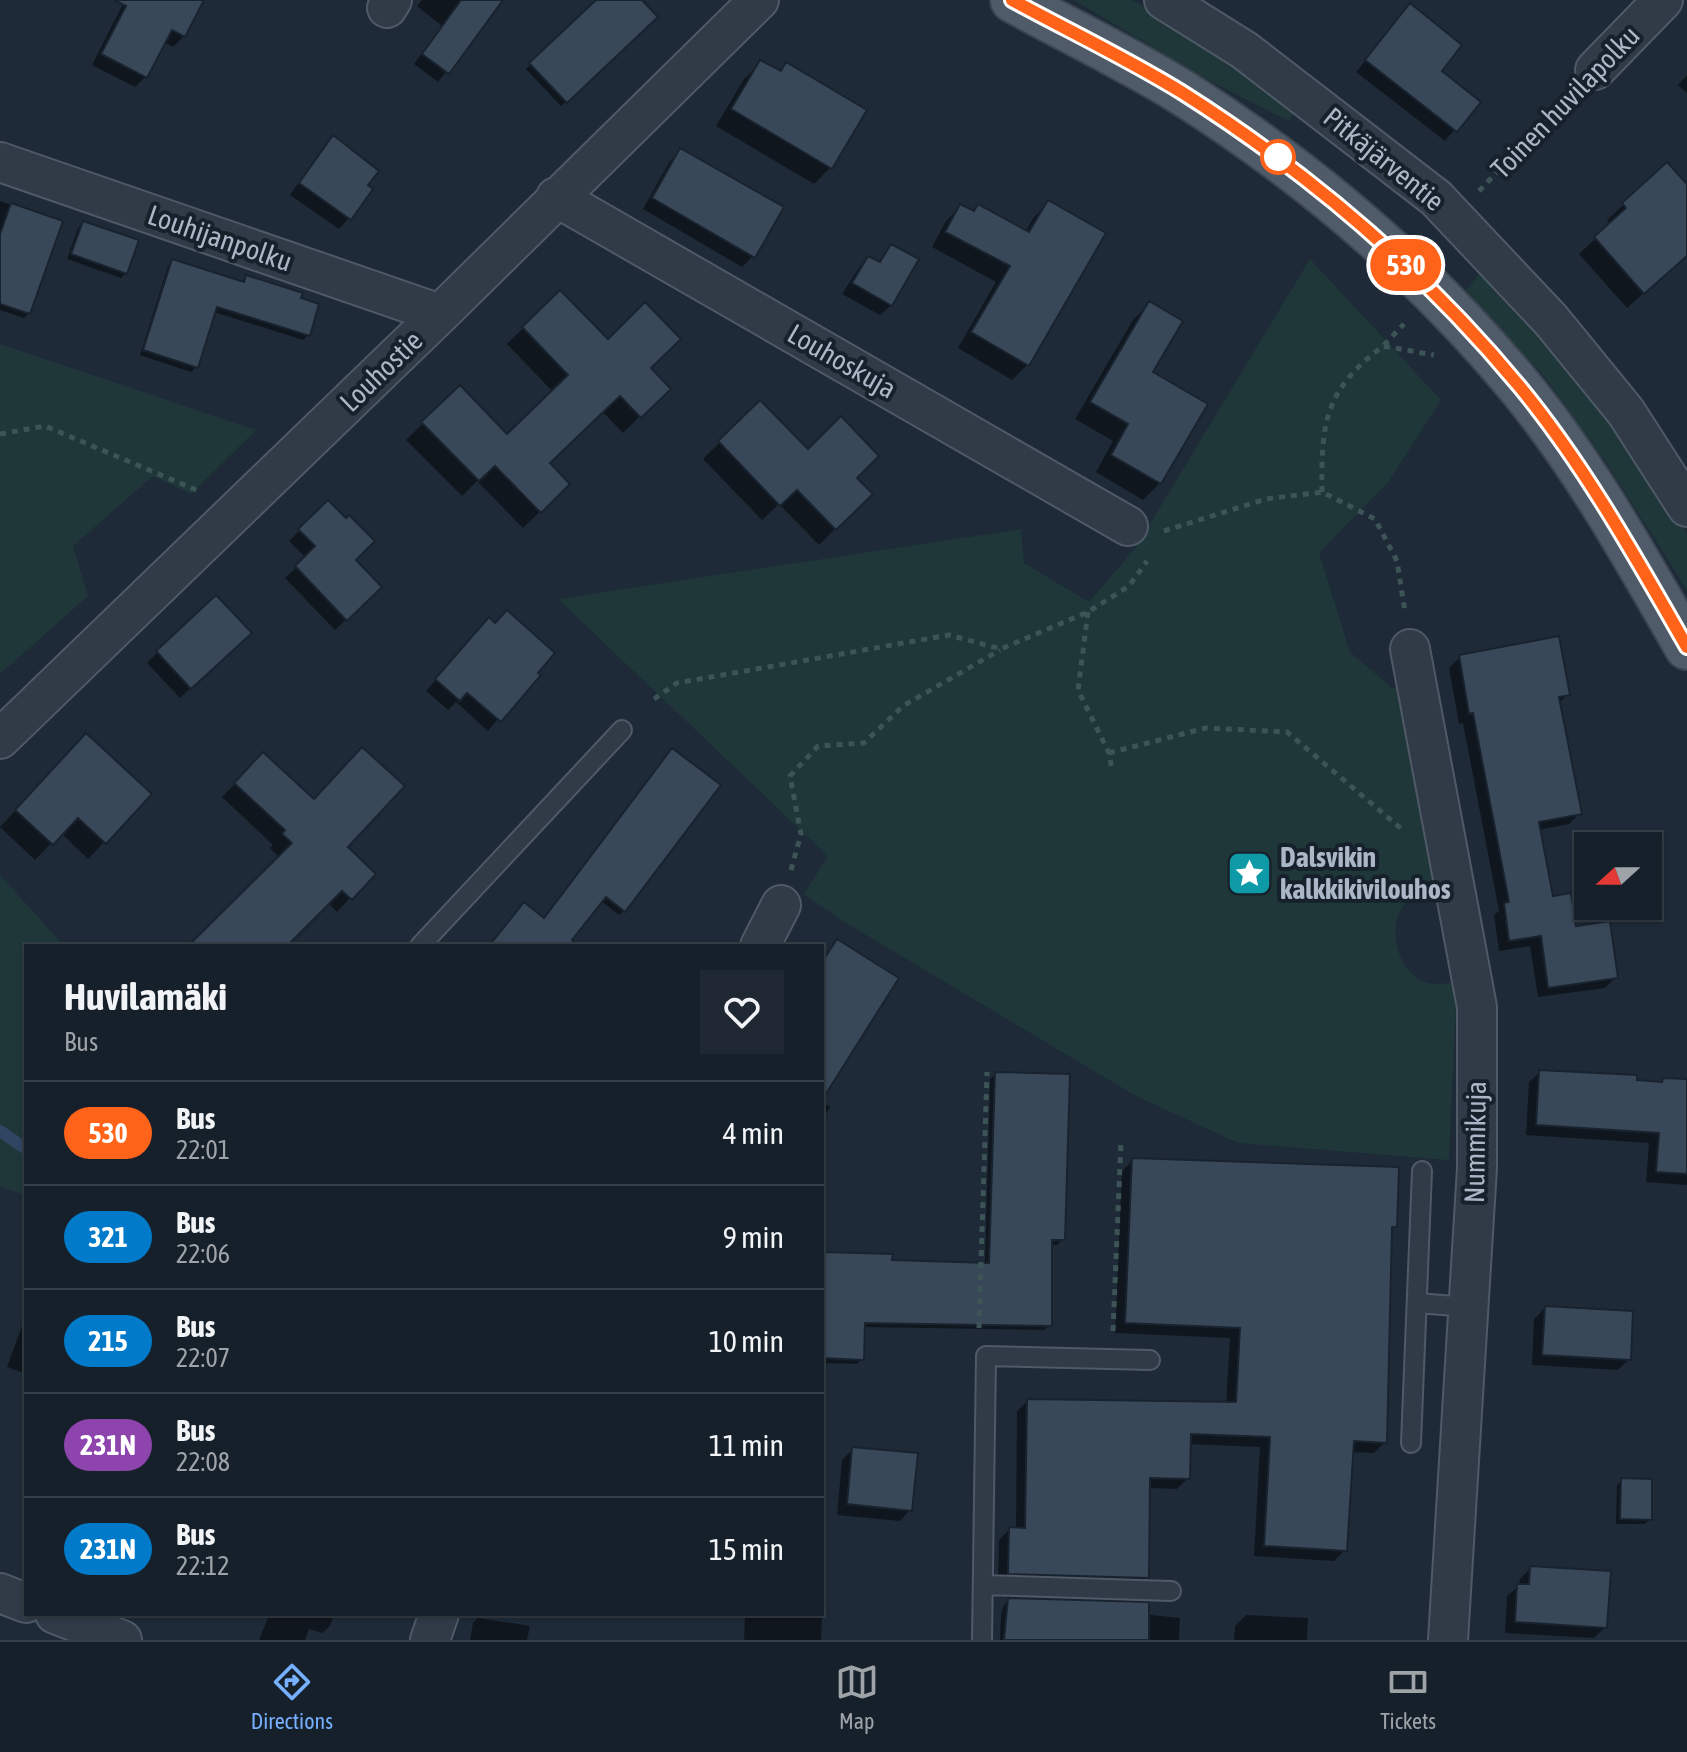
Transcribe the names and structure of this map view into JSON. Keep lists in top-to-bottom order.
{
  "streets": {
    "street": [
      "Toinen huvilapolku",
      "Pitkäjärventie",
      "Louhijanpolku",
      "Louhoskuja",
      "Louhostie",
      "Nummikuja"
    ]
  },
  "crossings": [
    ["Louhijanpolku", "Louhostie"],
    ["Louhoskuja", "Louhostie"]
  ],
  "places": {
    "place": ["Dalsvikin kalkkikivilouhos"]
  },
  "lines": ["bus line 530"],
  "north": "left",
  "page": {
    "on_map": "530",
    "heading": ["Huvilamäki", "Bus"],
    "list": [
      {
        "mark": "530",
        "name": "Bus",
        "note": "22:01",
        "value": "4 min"
      },
      {
        "mark": "321",
        "name": "Bus",
        "note": "22:06",
        "value": "9 min"
      },
      {
        "mark": "215",
        "name": "Bus",
        "note": "22:07",
        "value": "10 min"
      },
      {
        "mark": "231N",
        "name": "Bus",
        "note": "22:08",
        "value": "11 min"
      },
      {
        "mark": "231N",
        "name": "Bus",
        "note": "22:12",
        "value": "15 min"
      }
    ],
    "tabs": ["Directions", "Map", "Tickets"]
  }
}
